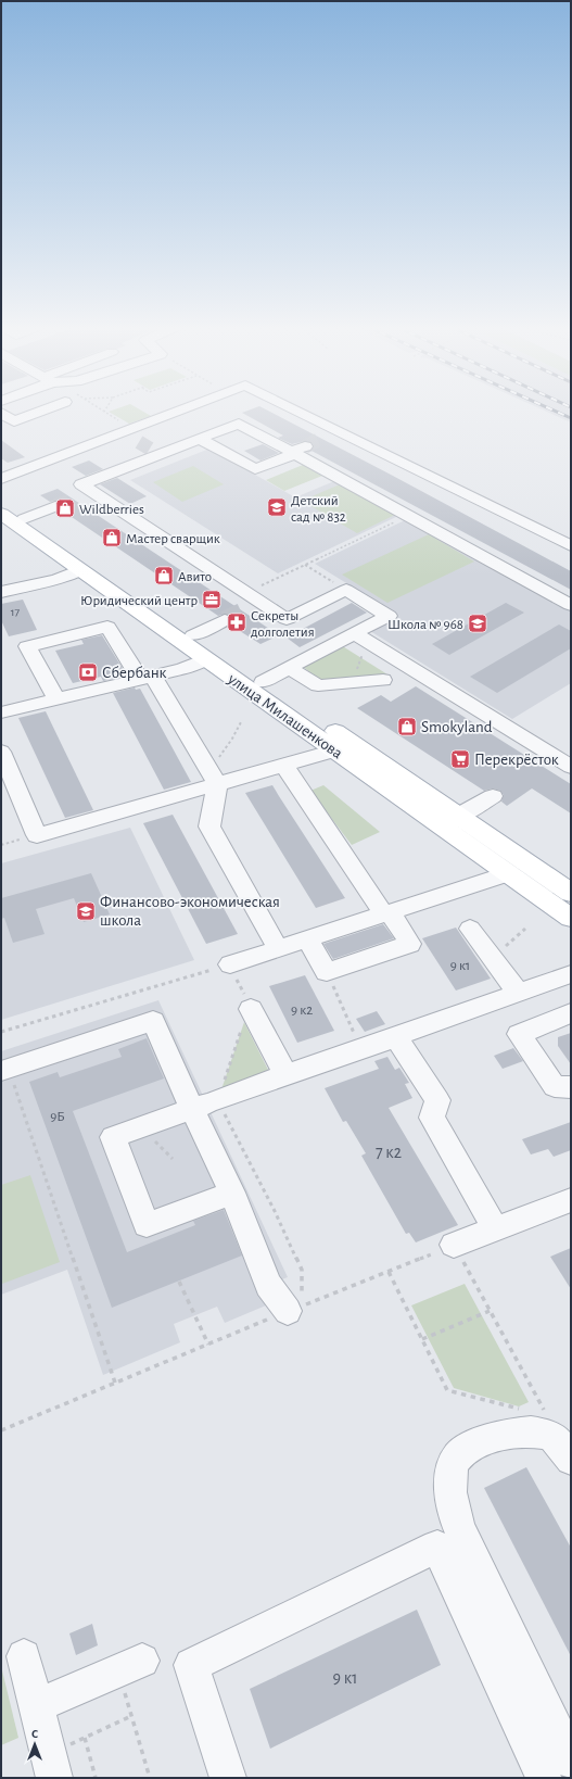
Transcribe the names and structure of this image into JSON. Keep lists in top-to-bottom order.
{
  "streets": {
    "main road": ["улица Милашенкова"]
  },
  "places": {
    "school or university": ["Детский сад № 832", "Школа № 968", "Финансово-экономическая школа"],
    "shop": [
      "Wildberries",
      "Мастер сварщик",
      "Авито",
      "Smokyland"
    ],
    "office": ["Юридический центр"],
    "pharmacy": ["Секреты долголетия"],
    "bank": ["Сбербанк"],
    "supermarket": ["Перекрёсток"]
  },
  "house_numbers": [
    "17",
    "9 к1",
    "9 к2",
    "9Б",
    "7 к2",
    "9 к1"
  ],
  "north": "top"
}
